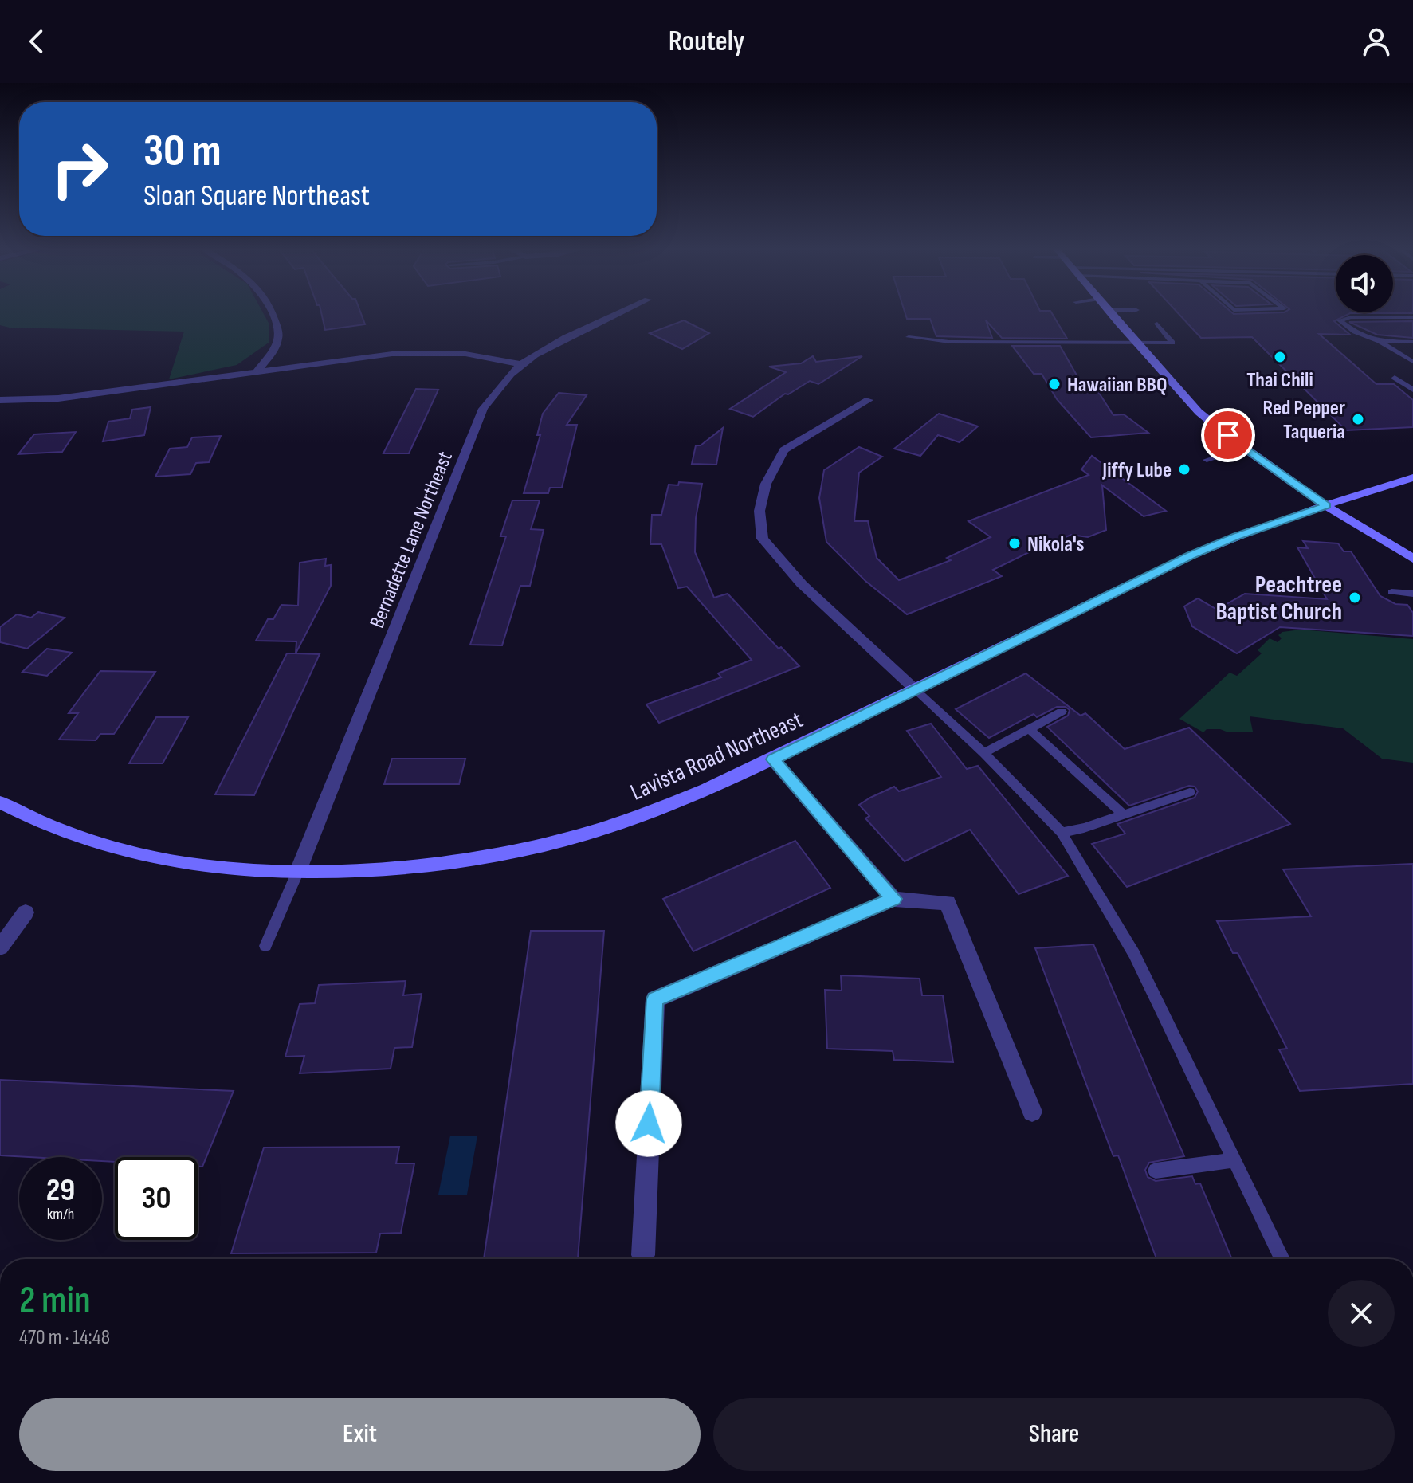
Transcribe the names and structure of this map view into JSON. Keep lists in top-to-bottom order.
{
  "streets": {
    "main road": ["Lavista Road Northeast"],
    "street": ["Bernadette Lane Northeast"]
  },
  "crossings": [
    ["Bernadette Lane Northeast", "Lavista Road Northeast"]
  ],
  "places": [
    "Thai Chili",
    "Hawaiian BBQ",
    "Red Pepper Taqueria",
    "Jiffy Lube",
    "Nikola's",
    "Peachtree Baptist Church"
  ],
  "page": {
    "header": "Routely",
    "turn": ["30 m", "Sloan Square Northeast"],
    "speed": "29 km/h",
    "limit": "30",
    "heading": ["2 min", "470 m · 14:48"],
    "buttons": ["Exit", "Share"]
  }
}
